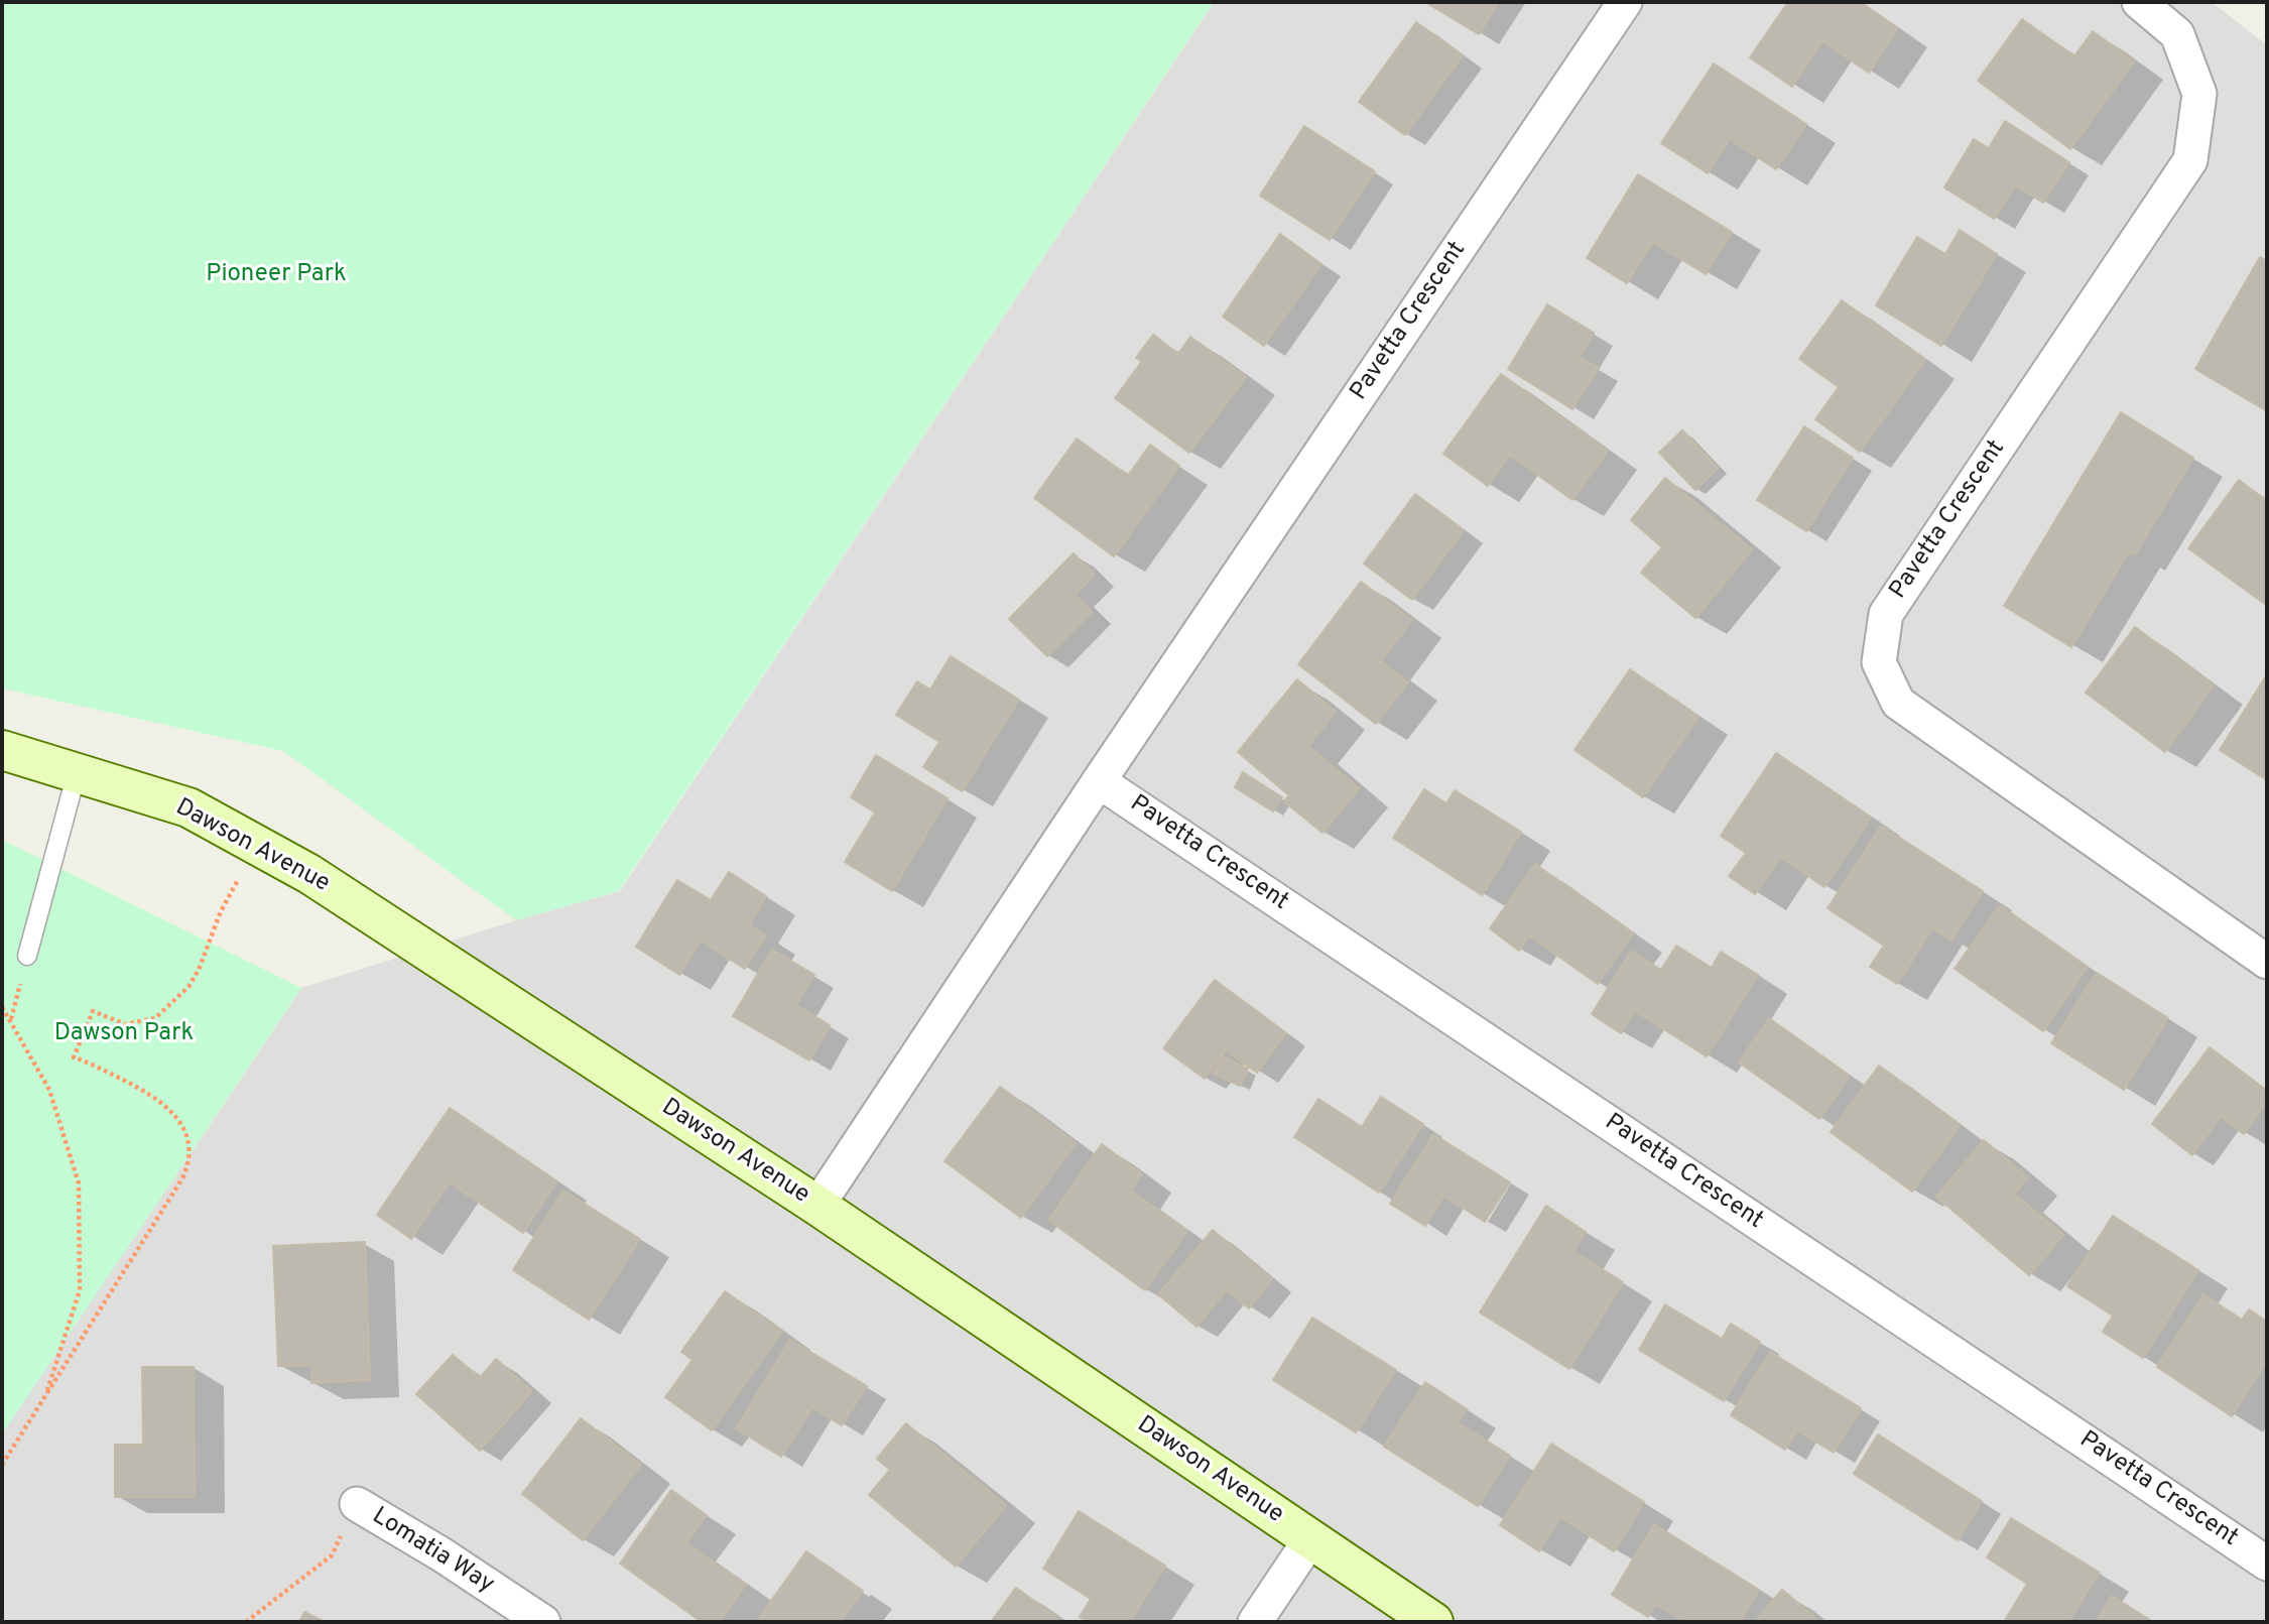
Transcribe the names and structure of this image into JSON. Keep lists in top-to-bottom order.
{
  "streets": {
    "main road": ["Dawson Avenue"],
    "street": ["Pavetta Crescent", "Lomatia Way"]
  },
  "crossings": [
    ["Pavetta Crescent", "Dawson Avenue"]
  ],
  "parks": ["Pioneer Park", "Dawson Park"]
}
